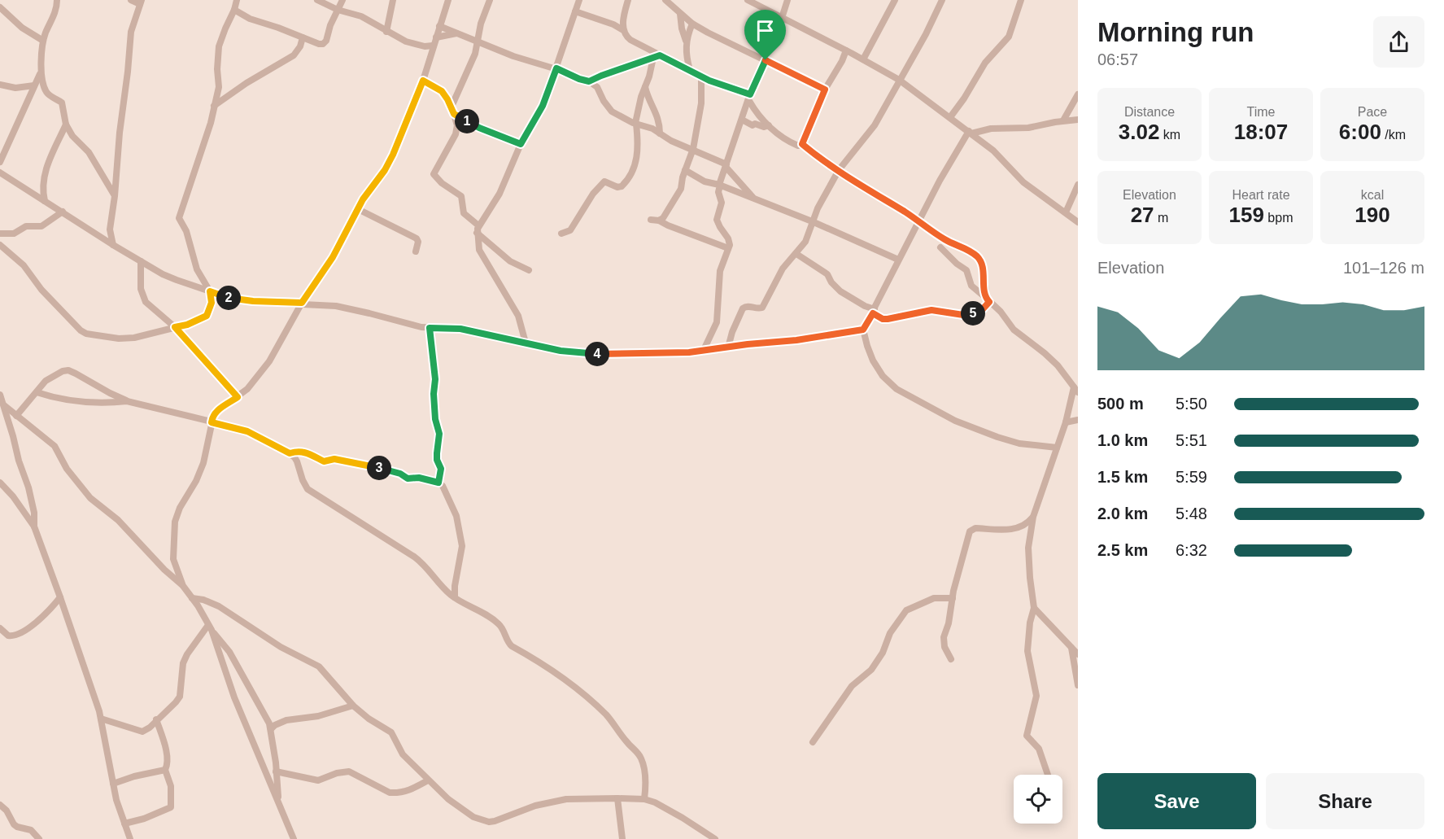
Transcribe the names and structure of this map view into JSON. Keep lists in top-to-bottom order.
{
  "page": {
    "heading": ["Morning run", "06:57"],
    "stats": [
      ["Distance", "3.02 km"],
      ["Time", "18:07"],
      ["Pace", "6:00 /km"],
      ["Elevation", "27 m"],
      ["Heart rate", "159 bpm"],
      ["kcal", "190"]
    ],
    "pins": [
      "1",
      "2",
      "5",
      "4",
      "3"
    ],
    "chart": ["Elevation", "101–126 m"],
    "list": [
      {
        "name": "500 m",
        "note": "5:50"
      },
      {
        "name": "1.0 km",
        "note": "5:51"
      },
      {
        "name": "1.5 km",
        "note": "5:59"
      },
      {
        "name": "2.0 km",
        "note": "5:48"
      },
      {
        "name": "2.5 km",
        "note": "6:32"
      }
    ],
    "buttons": ["Save", "Share"]
  }
}
